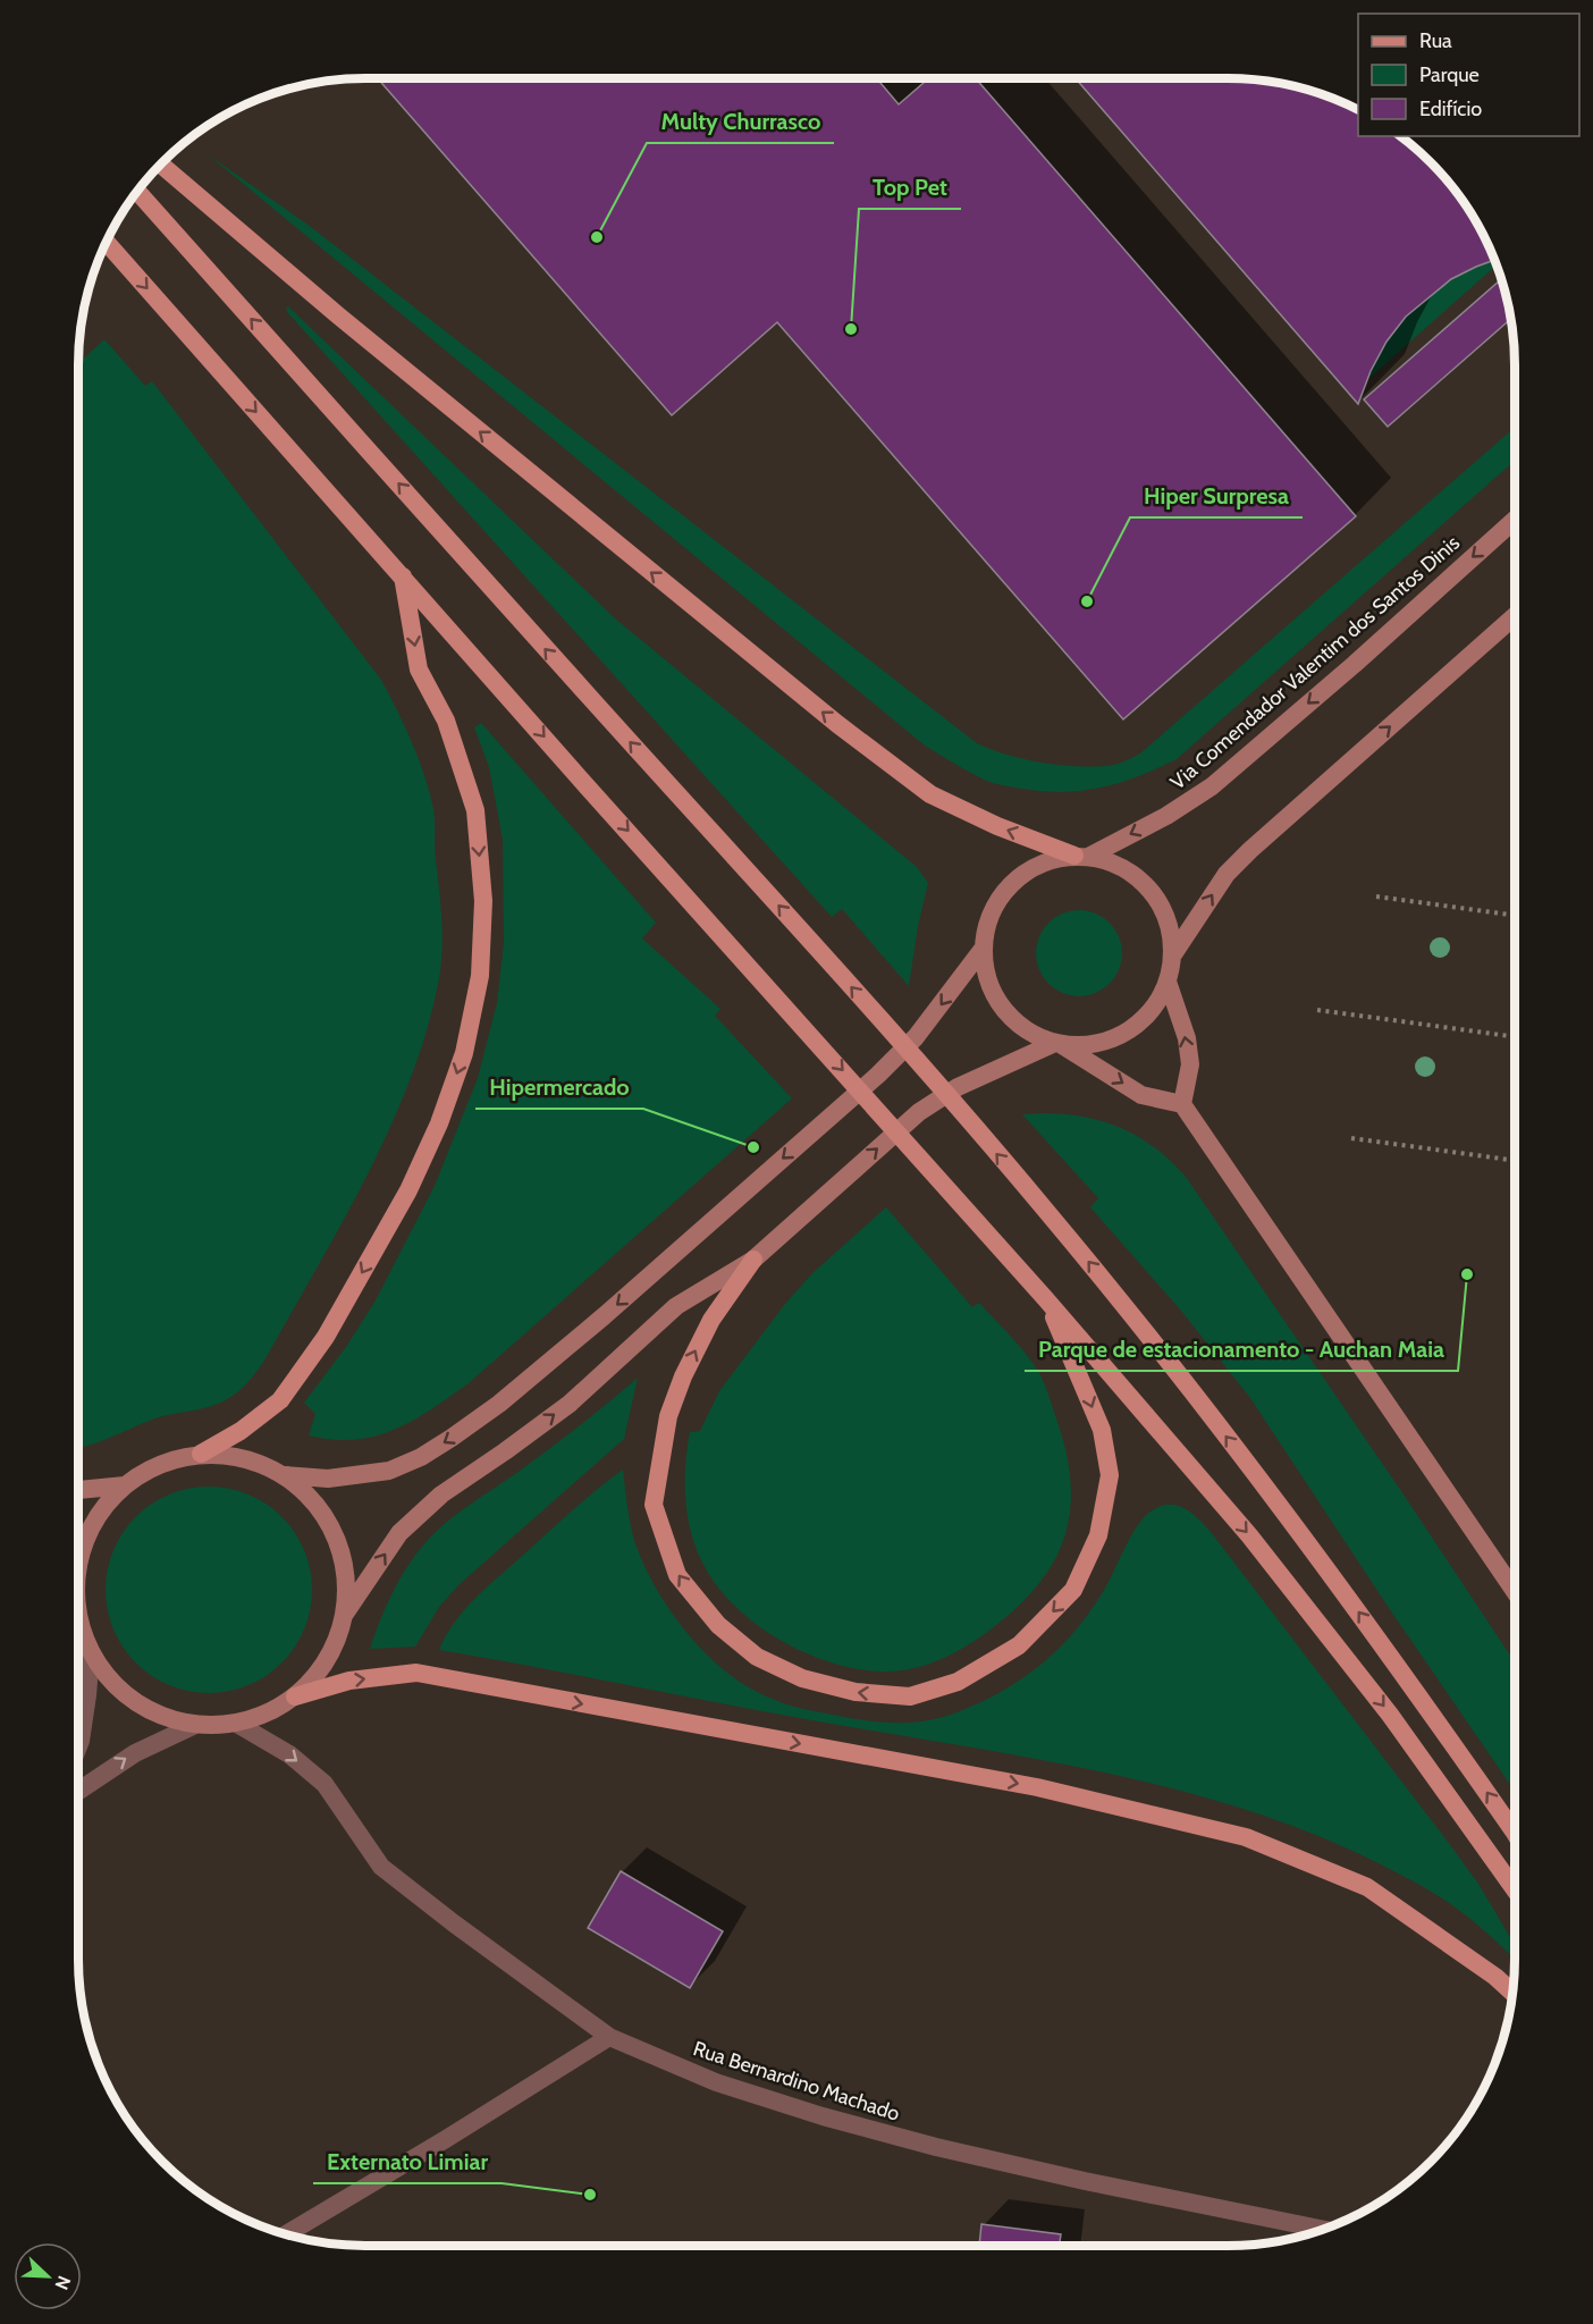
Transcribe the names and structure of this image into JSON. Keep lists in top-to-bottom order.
{
  "streets": {
    "main road": ["Via Comendador Valentim dos Santos Dinis"],
    "street": ["Rua Bernardino Machado"]
  },
  "one_way": ["Rua Bernardino Machado"],
  "places": [
    "Multy Churrasco",
    "Top Pet",
    "Hiper Surpresa",
    "Hipermercado",
    "Parque de estacionamento - Auchan Maia",
    "Externato Limiar"
  ],
  "legend": ["Rua", "Parque", "Edifício"],
  "north": "bottom right"
}
